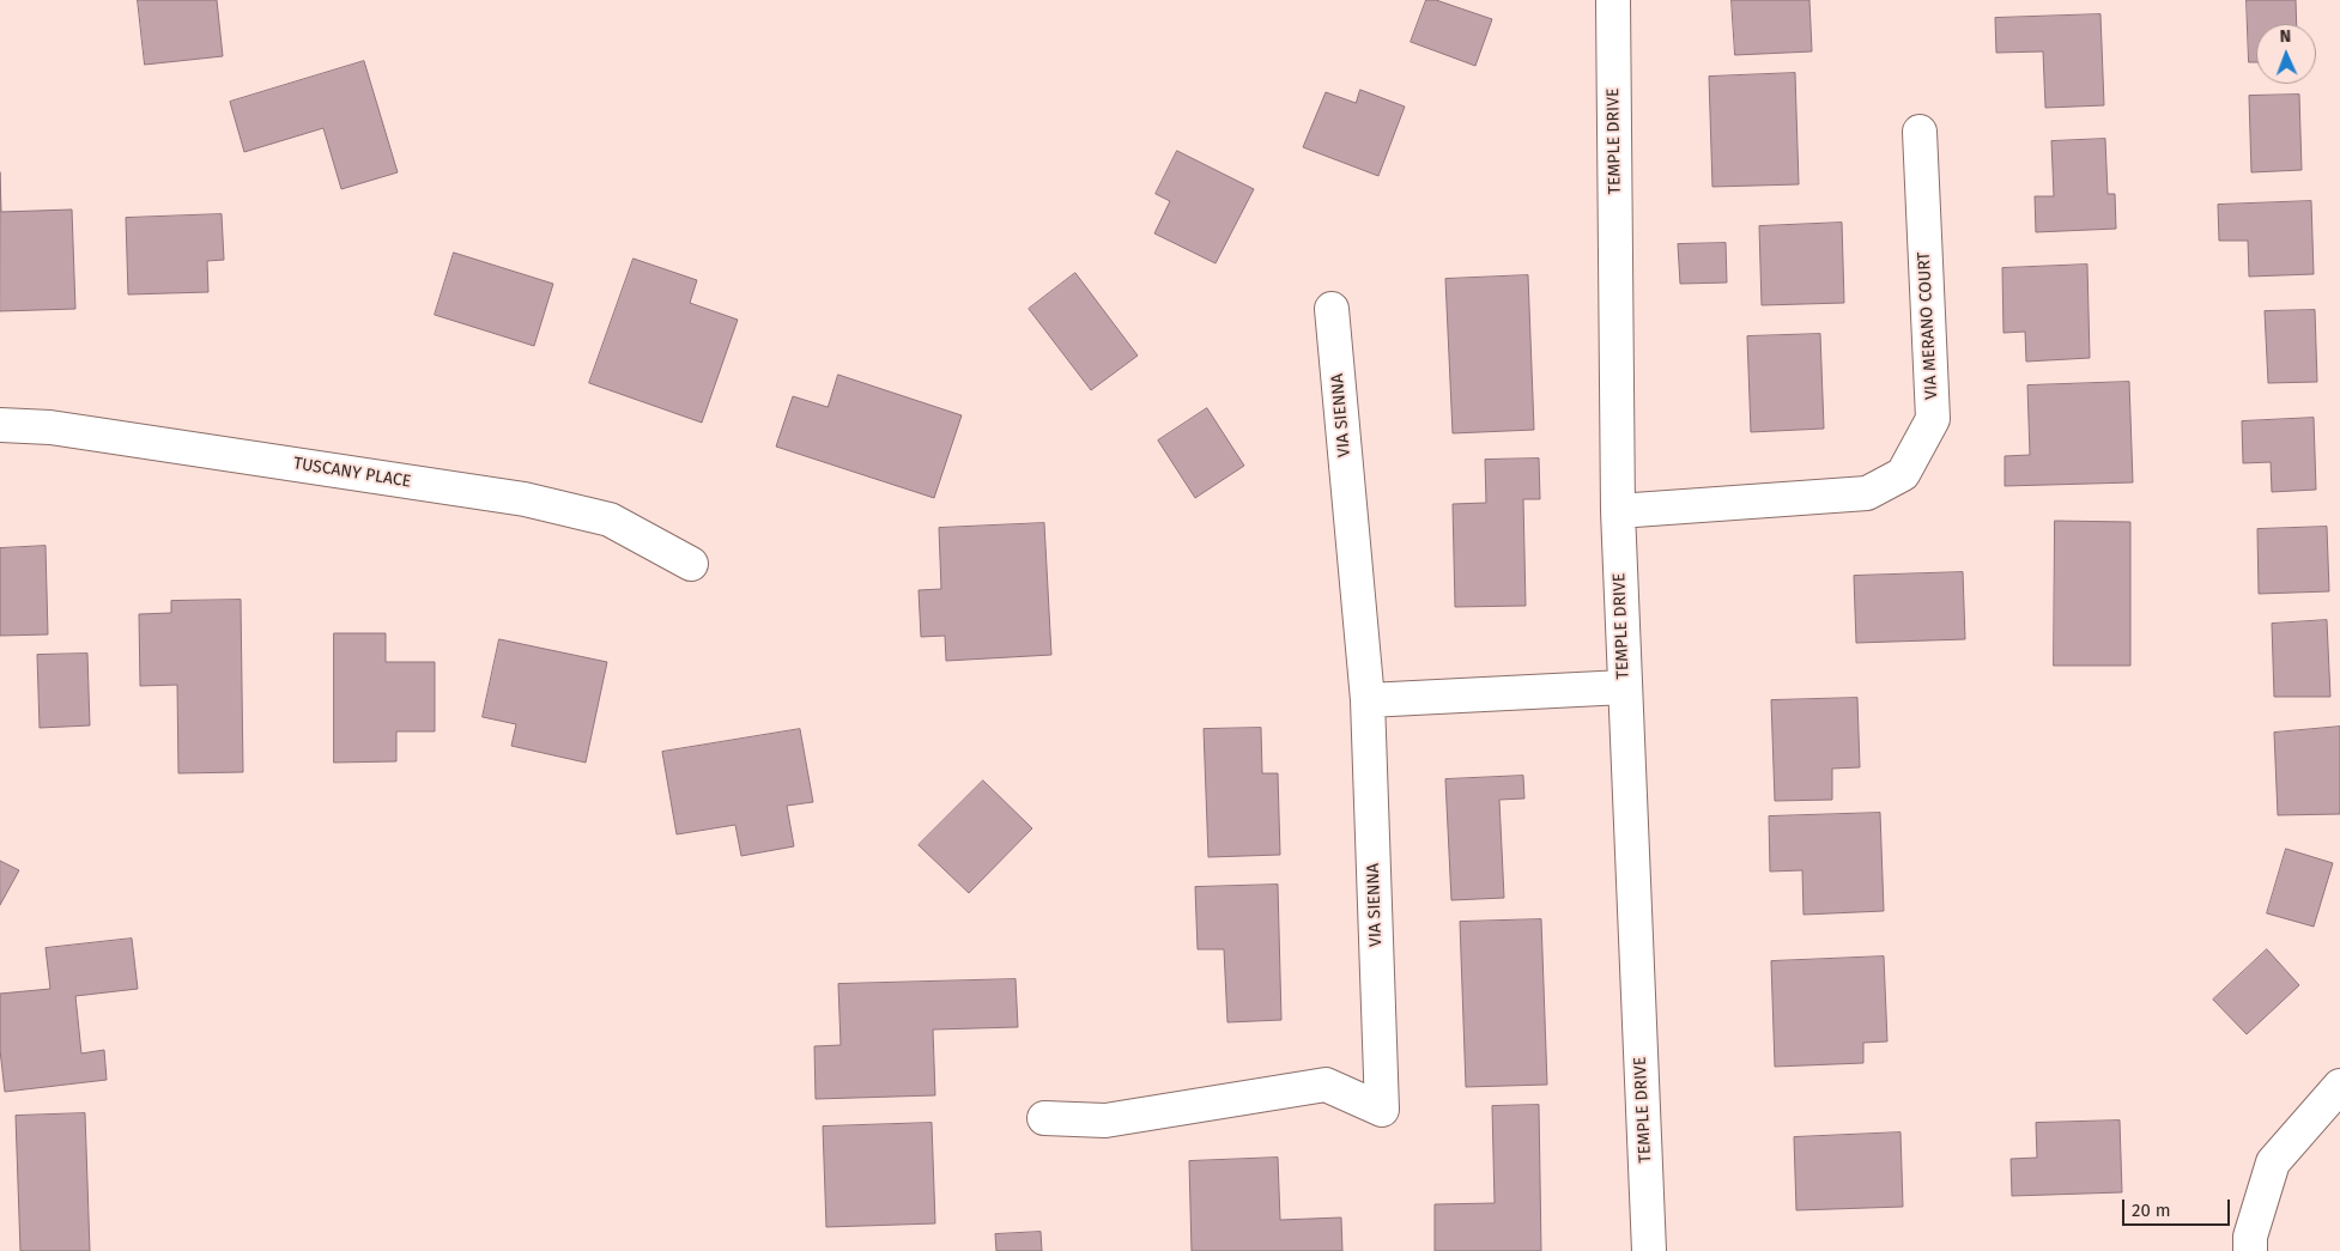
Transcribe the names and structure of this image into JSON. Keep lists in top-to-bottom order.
{
  "streets": {
    "street": [
      "TEMPLE DRIVE",
      "VIA MERANO COURT",
      "VIA SIENNA",
      "TUSCANY PLACE"
    ]
  },
  "crossings": [
    ["TEMPLE DRIVE", "VIA MERANO COURT"]
  ],
  "scale_bar": "20 m",
  "north": "top"
}
